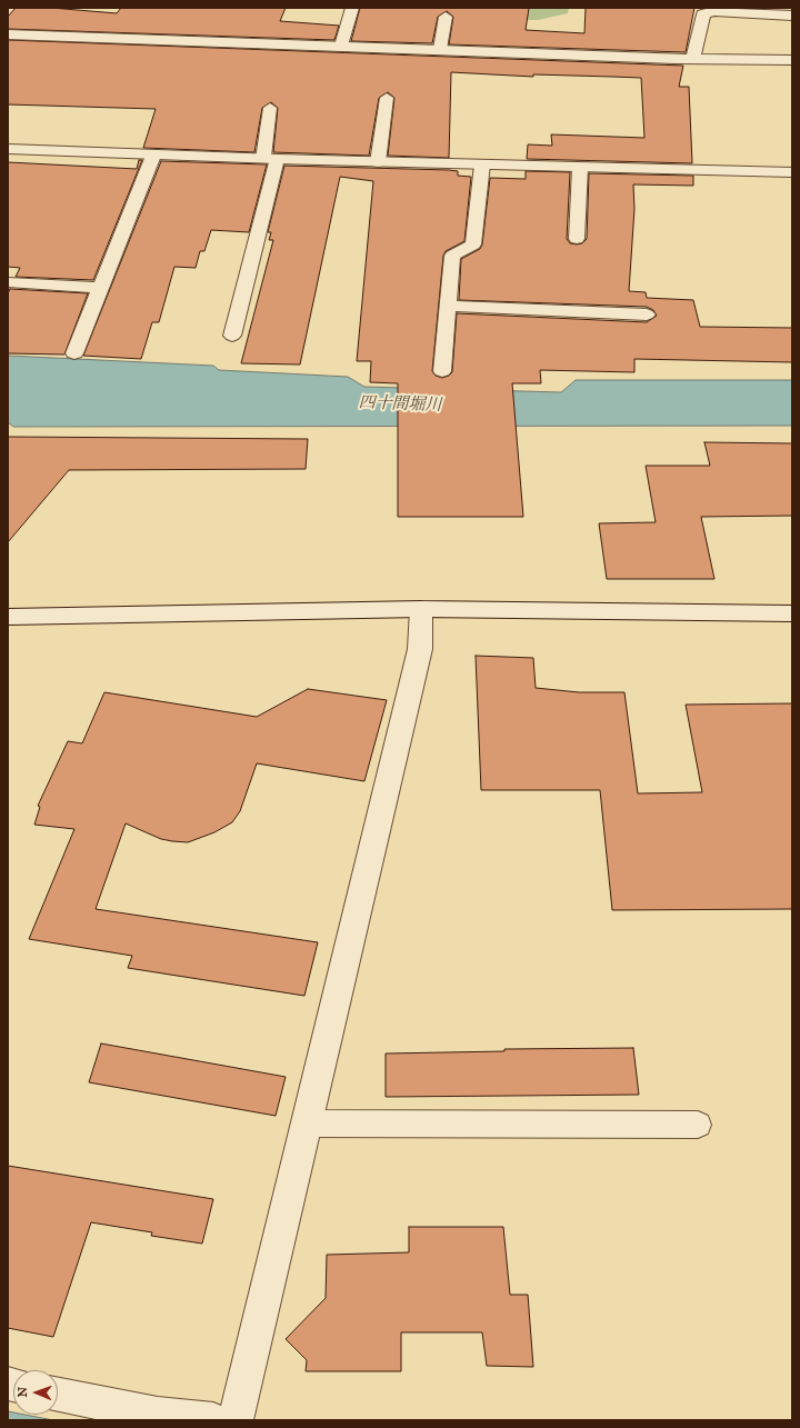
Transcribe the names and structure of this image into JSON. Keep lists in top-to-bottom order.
{
  "water": ["四十間堀川"],
  "north": "left"
}
